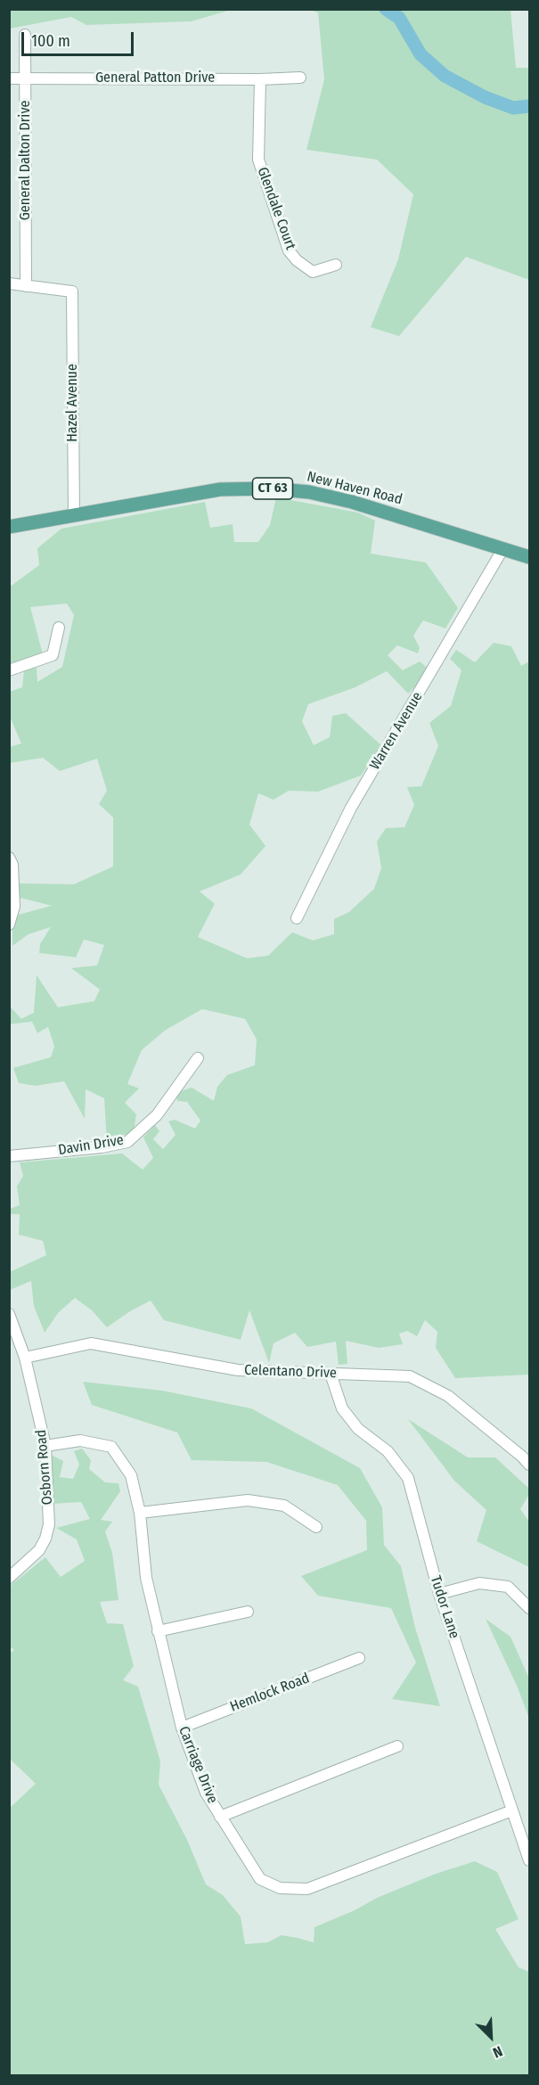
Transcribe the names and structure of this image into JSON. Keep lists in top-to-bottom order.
{
  "streets": {
    "main road": ["CT 63", "New Haven Road"],
    "street": [
      "General Patton Drive",
      "General Dalton Drive",
      "Glendale Court",
      "Hazel Avenue",
      "Warren Avenue",
      "Davin Drive",
      "Celentano Drive",
      "Osborn Road",
      "Tudor Lane",
      "Hemlock Road",
      "Carriage Drive"
    ]
  },
  "crossings": [
    ["General Patton Drive", "General Dalton Drive"],
    ["General Patton Drive", "Glendale Court"],
    ["General Dalton Drive", "Hazel Avenue"],
    ["Hazel Avenue", "New Haven Road"],
    ["New Haven Road", "Warren Avenue"],
    ["Celentano Drive", "Osborn Road"],
    ["Celentano Drive", "Tudor Lane"],
    ["Osborn Road", "Carriage Drive"],
    ["Tudor Lane", "Carriage Drive"],
    ["Hemlock Road", "Carriage Drive"]
  ],
  "scale_bar": "100 m",
  "north": "bottom right"
}
